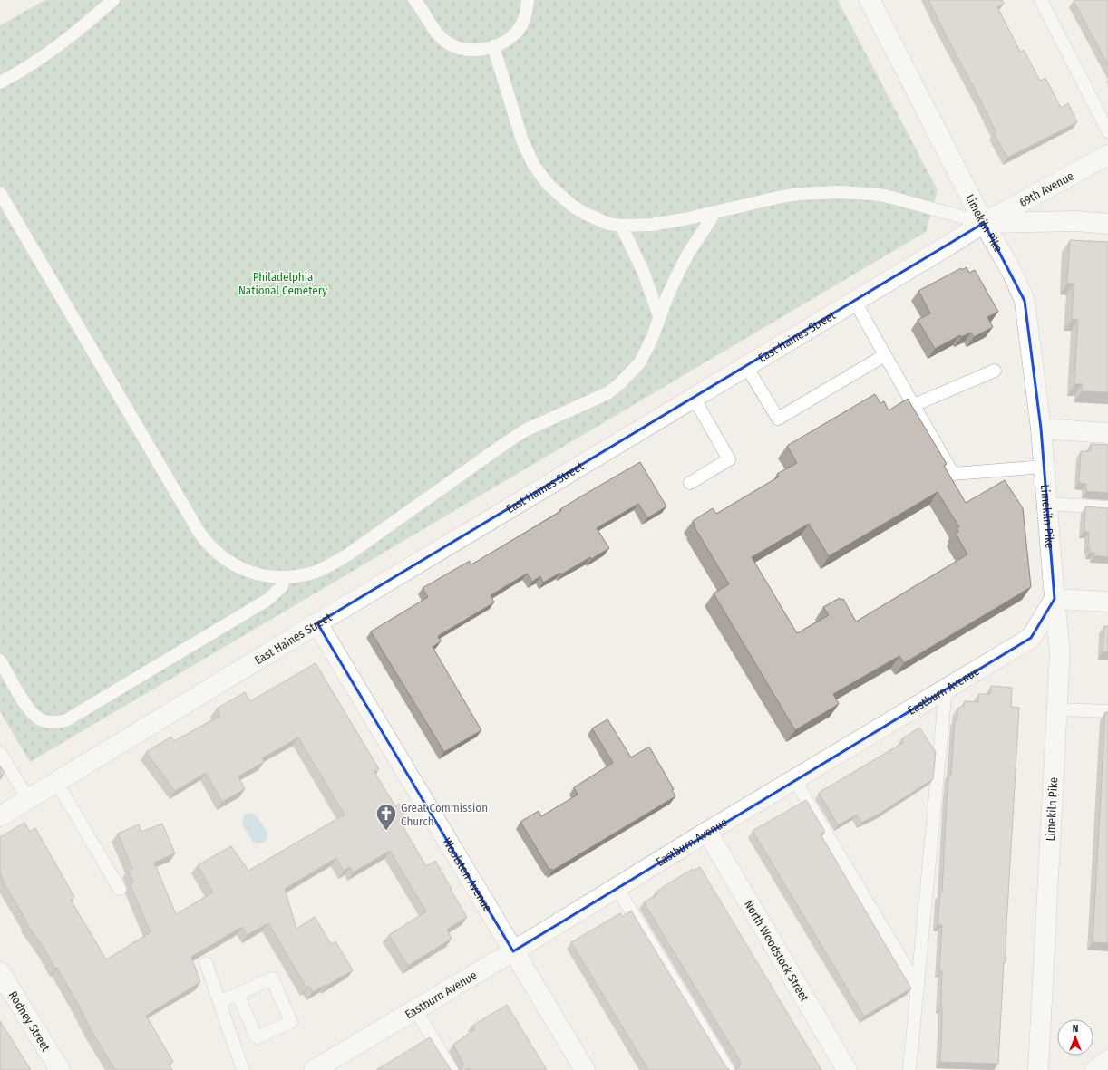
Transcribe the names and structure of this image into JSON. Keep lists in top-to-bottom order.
{
  "streets": {
    "street": [
      "69th Avenue",
      "Limekiln Pike",
      "East Haines Street",
      "Eastburn Avenue",
      "Woolston Avenue",
      "North Woodstock Street",
      "Rodney Street"
    ]
  },
  "crossings": [
    ["69th Avenue", "Limekiln Pike"],
    ["69th Avenue", "East Haines Street"],
    ["Limekiln Pike", "East Haines Street"],
    ["Limekiln Pike", "Eastburn Avenue"],
    ["East Haines Street", "Woolston Avenue"],
    ["Eastburn Avenue", "Woolston Avenue"],
    ["Eastburn Avenue", "North Woodstock Street"]
  ],
  "parks": ["Philadelphia National Cemetery"],
  "places": {
    "church": ["Great Commission Church"]
  },
  "north": "top"
}
